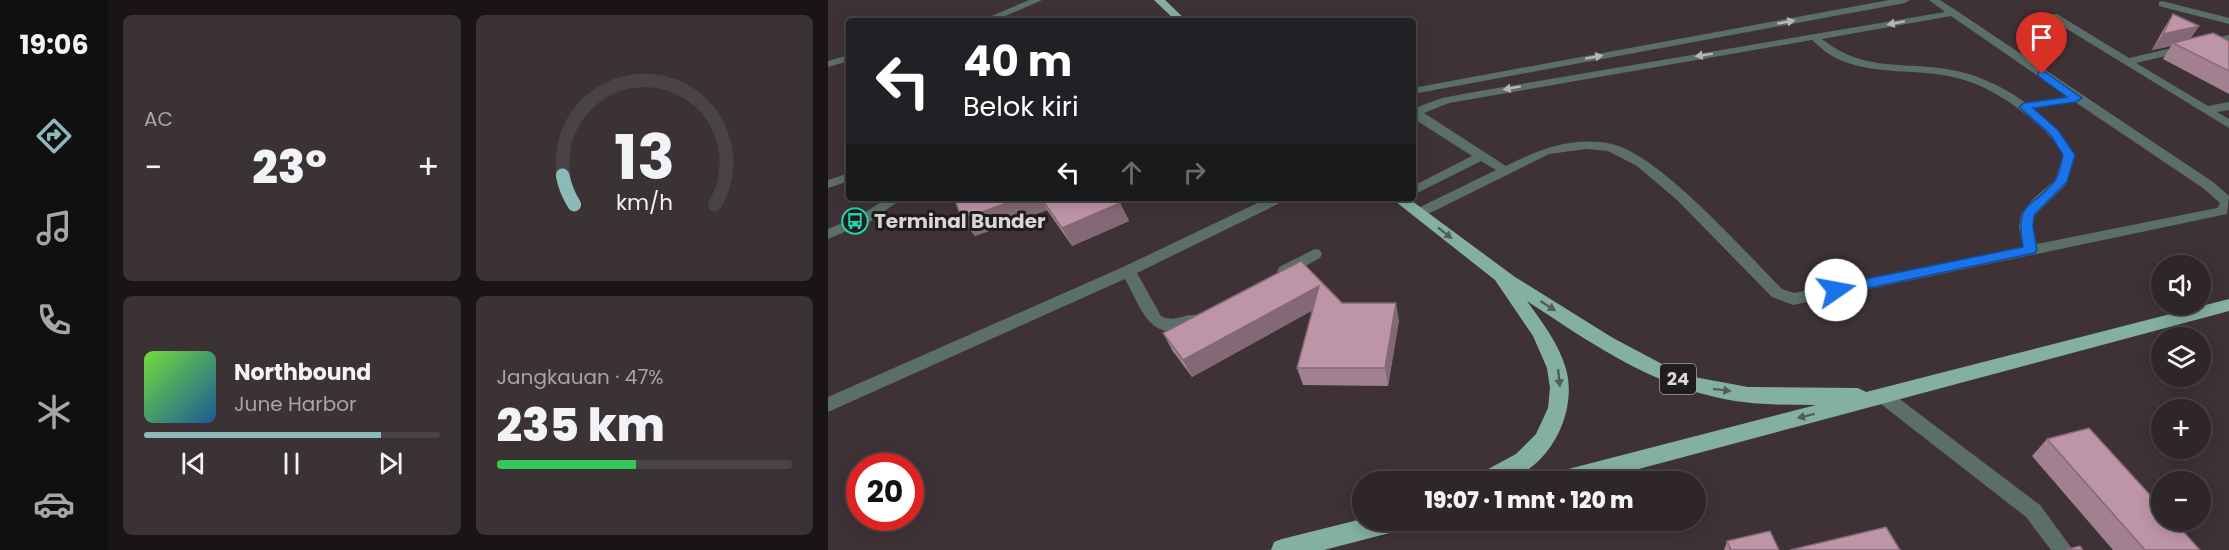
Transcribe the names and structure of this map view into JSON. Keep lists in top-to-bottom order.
{
  "streets": {
    "highway": ["24"]
  },
  "places": {
    "bus stop": ["Terminal Bunder"]
  },
  "page": {
    "tabs": "19:06",
    "tile": [
      "AC",
      ["Jangkauan · 47%", "235 km"]
    ],
    "turn": ["40 m", "Belok kiri"],
    "heat": ["−", "23°", "+"],
    "map_buttons": ["+", "−"],
    "song": ["Northbound", "June Harbor"],
    "limit": "20",
    "trip": "19:07 · 1 mnt · 120 m",
    "gauge": ["13", "km/h"]
  }
}
